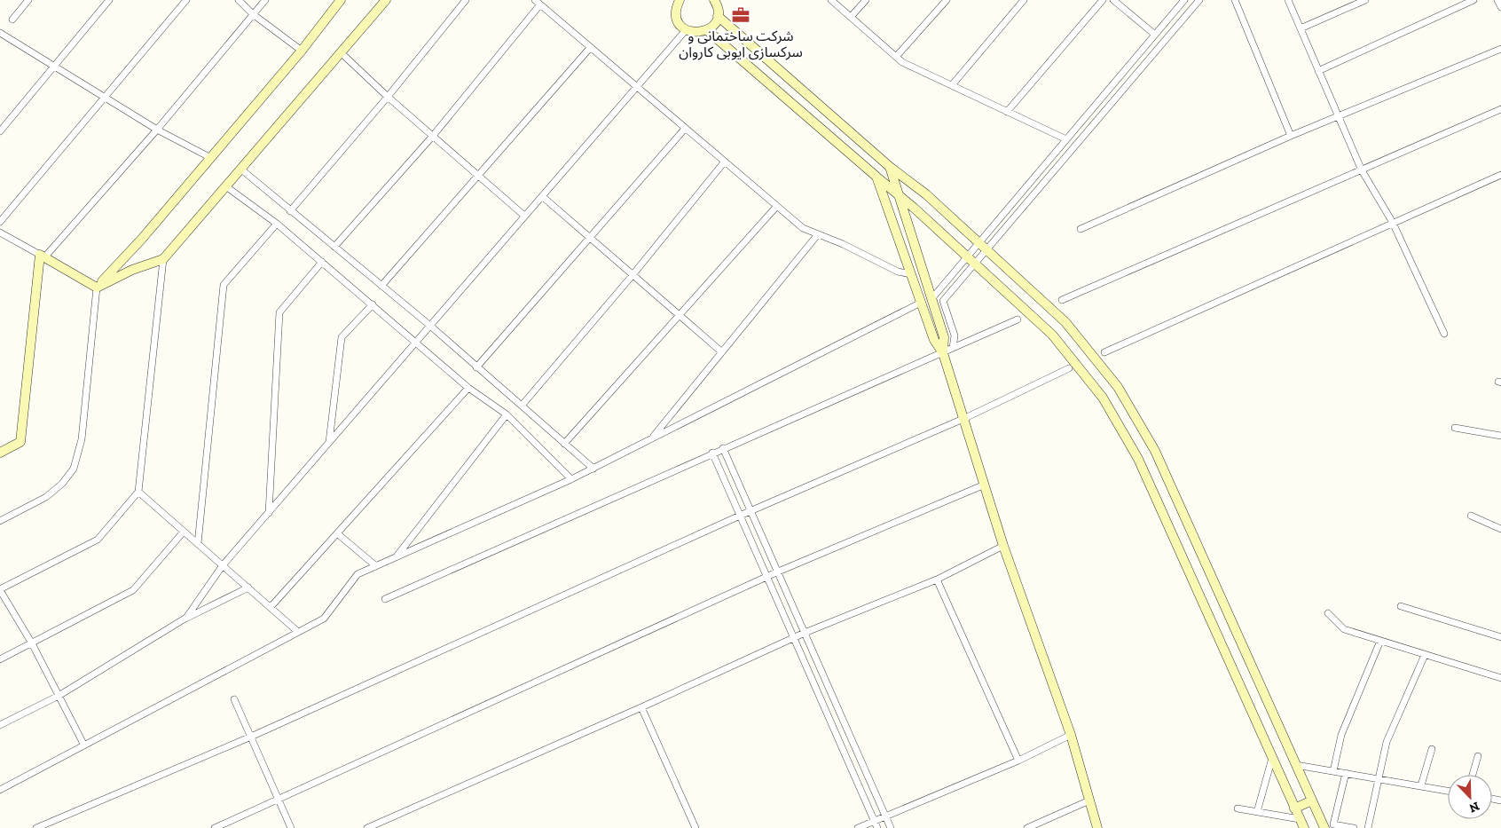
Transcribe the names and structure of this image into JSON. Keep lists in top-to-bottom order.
{
  "places": {
    "office": ["شرکت ساختمانی و سرکسازی ایوبی کاروان"]
  },
  "north": "bottom right"
}
